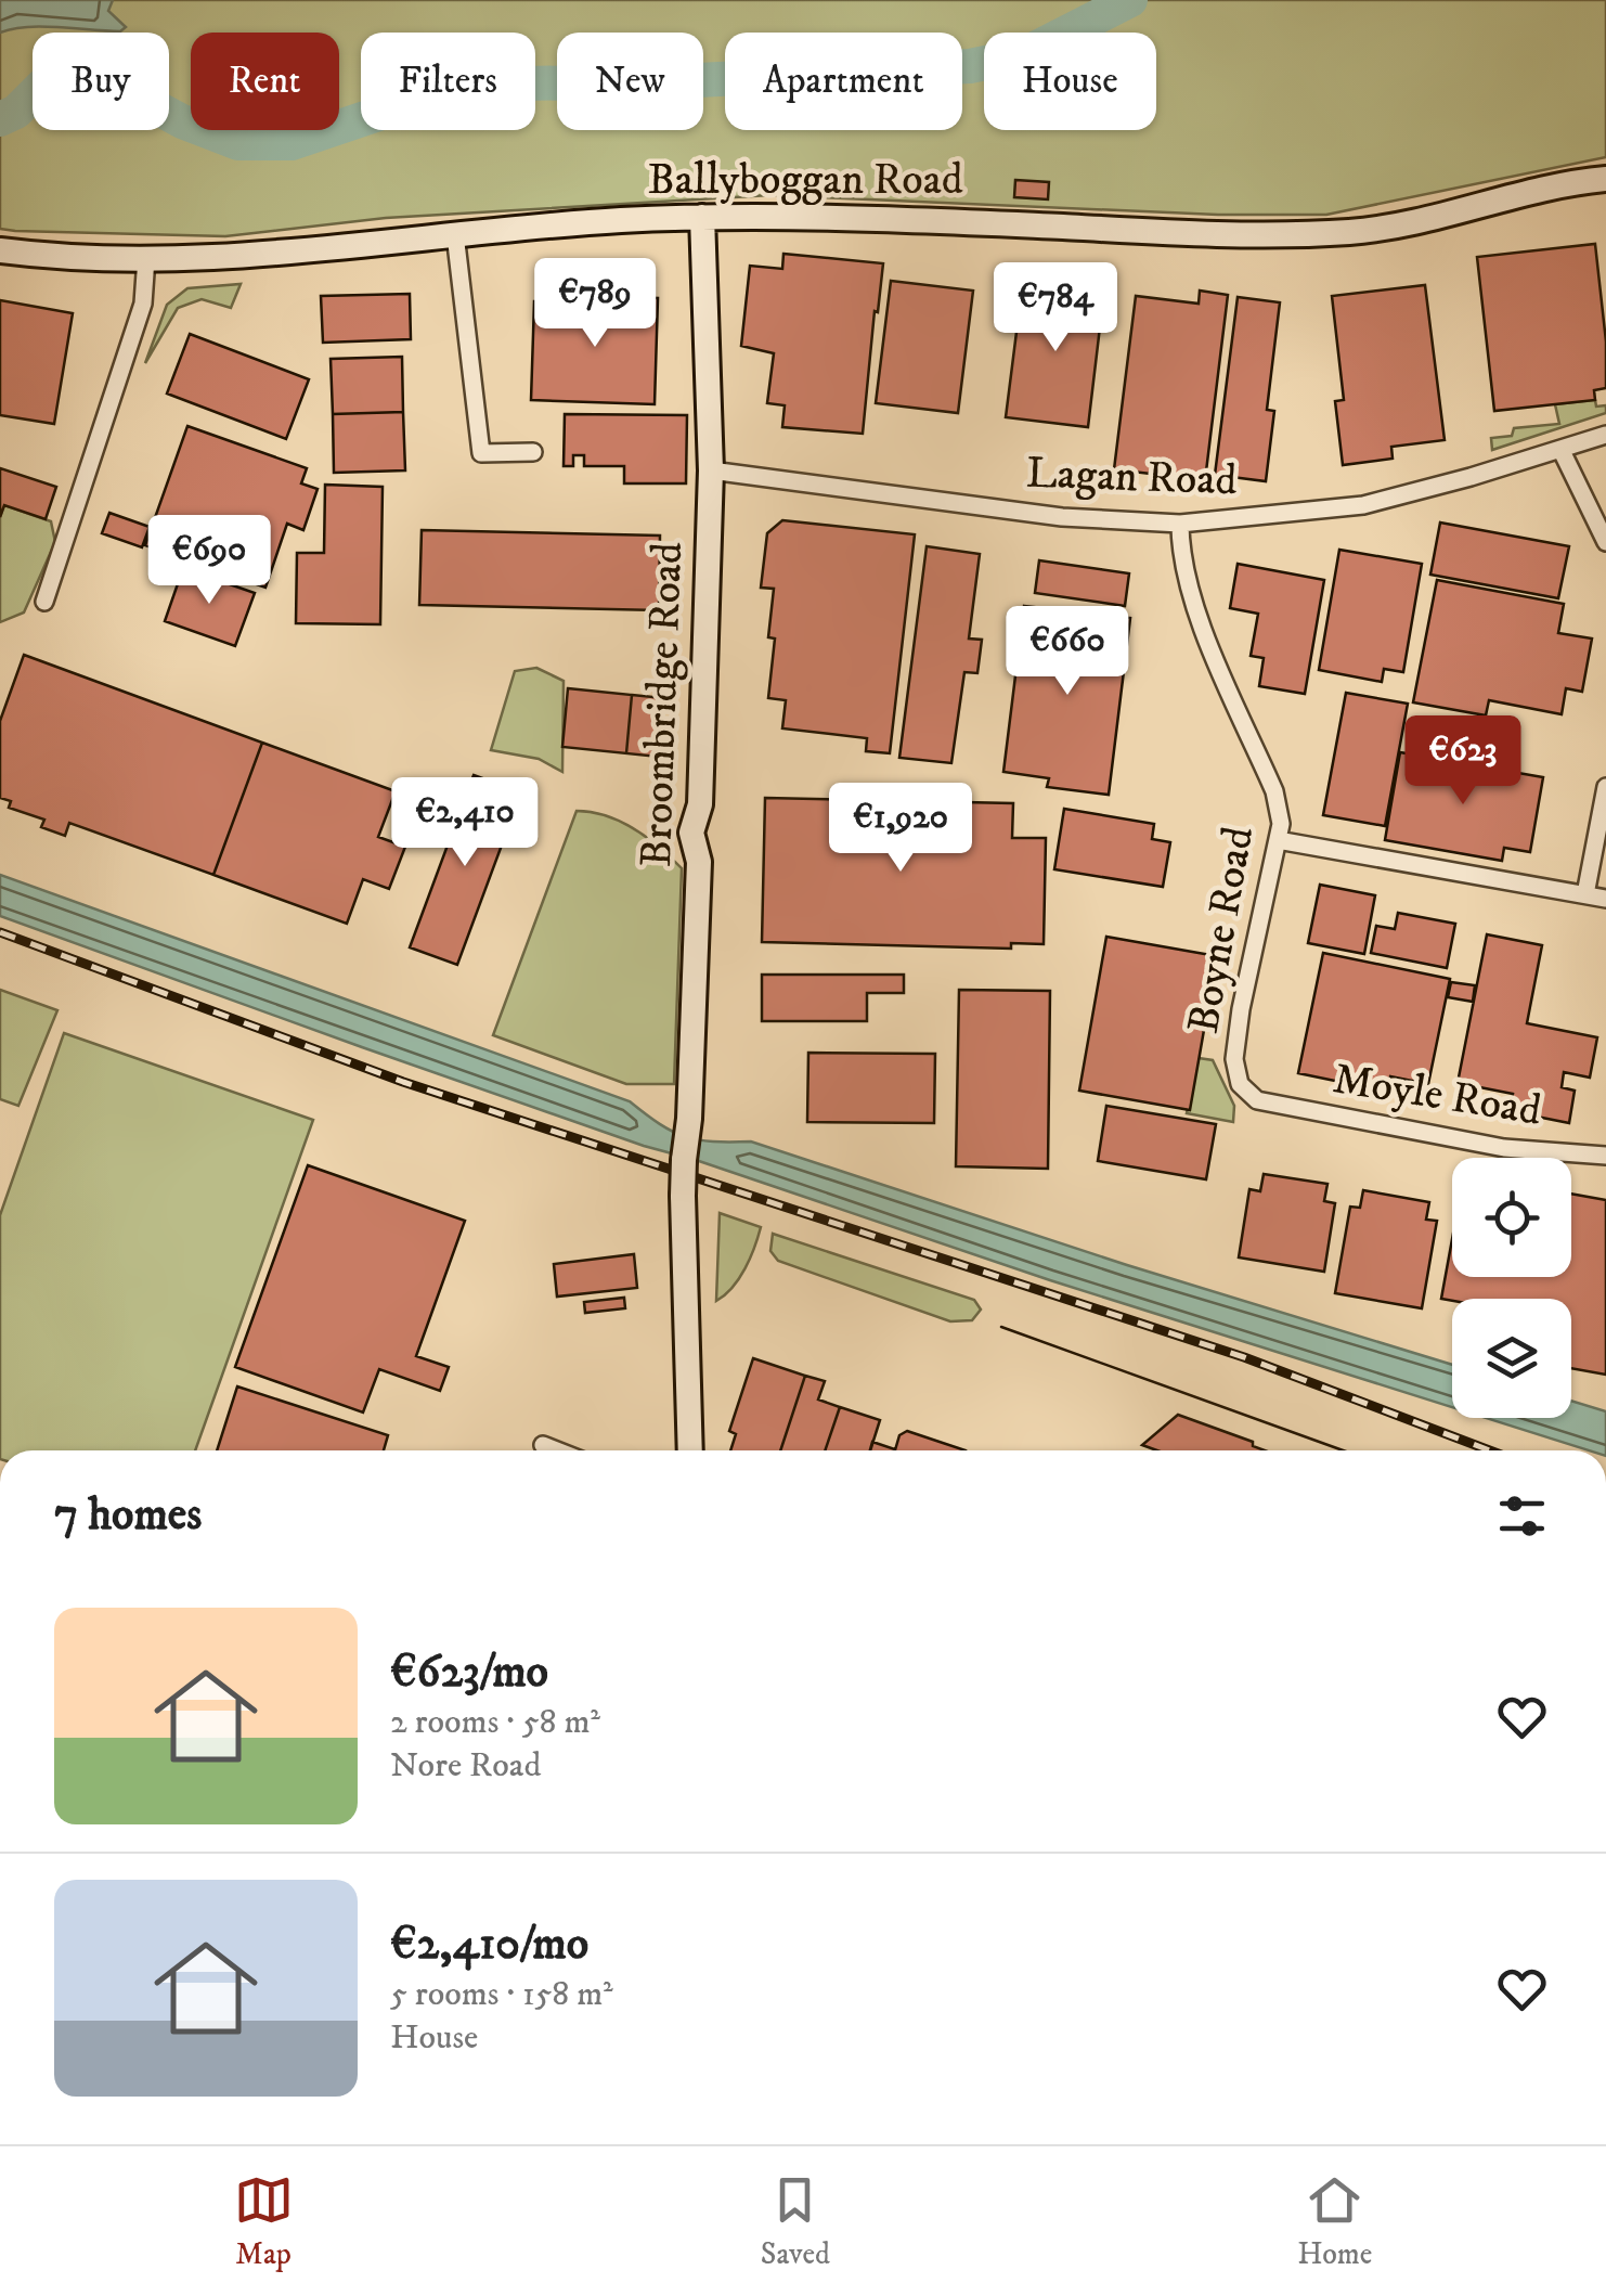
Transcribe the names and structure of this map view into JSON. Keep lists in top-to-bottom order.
{
  "streets": {
    "street": [
      "Ballyboggan Road",
      "Lagan Road",
      "Broombridge Road",
      "Boyne Road",
      "Moyle Road"
    ]
  },
  "crossings": [
    ["Ballyboggan Road", "Broombridge Road"],
    ["Lagan Road", "Broombridge Road"],
    ["Lagan Road", "Boyne Road"],
    ["Boyne Road", "Moyle Road"]
  ],
  "page": {
    "chip": [
      "Buy",
      "Rent",
      "Filters",
      "New",
      "Apartment",
      "House"
    ],
    "price": [
      "€789",
      "€784",
      "€690",
      "€660",
      "€623",
      "€2,410",
      "€1,920"
    ],
    "heading": "7 homes",
    "list": [
      {
        "name": "€623/mo",
        "note": "2 rooms · 58 m² · Nore Road"
      },
      {
        "name": "€2,410/mo",
        "note": "5 rooms · 158 m² · House"
      }
    ],
    "tabs": ["Map", "Saved", "Home"]
  }
}
